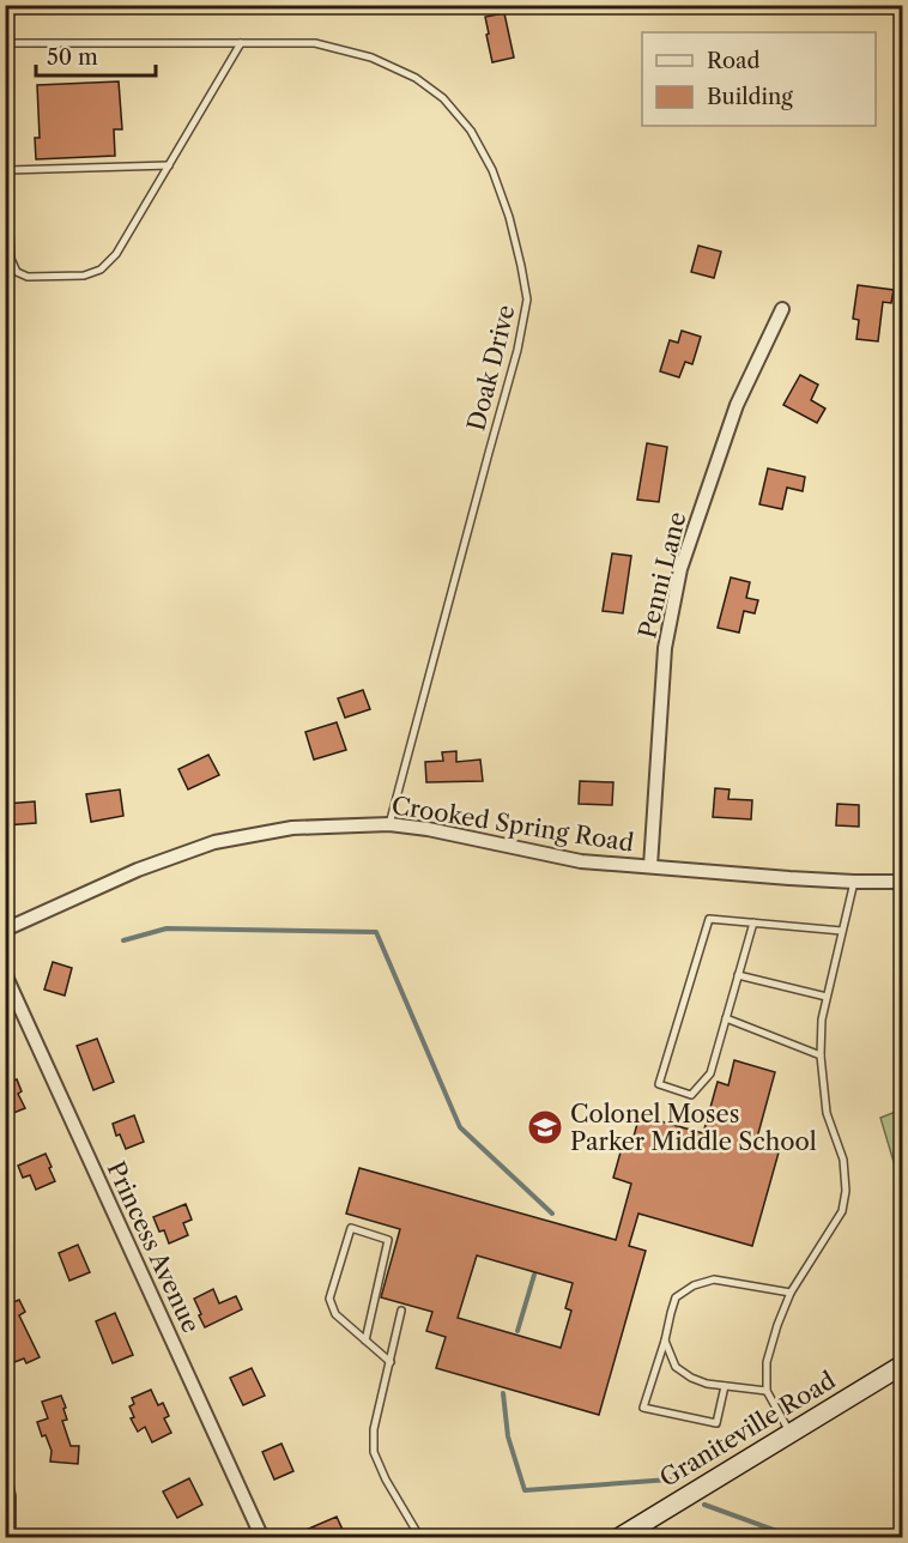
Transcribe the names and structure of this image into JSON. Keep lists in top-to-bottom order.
{
  "streets": {
    "main road": ["Graniteville Road"],
    "street": ["Penni Lane", "Crooked Spring Road", "Princess Avenue"],
    "lane": ["Doak Drive"]
  },
  "crossings": [
    ["Doak Drive", "Crooked Spring Road"],
    ["Penni Lane", "Crooked Spring Road"]
  ],
  "places": {
    "school or university": ["Colonel Moses Parker Middle School"]
  },
  "legend": ["Road", "Building"],
  "scale_bar": "50 m"
}
